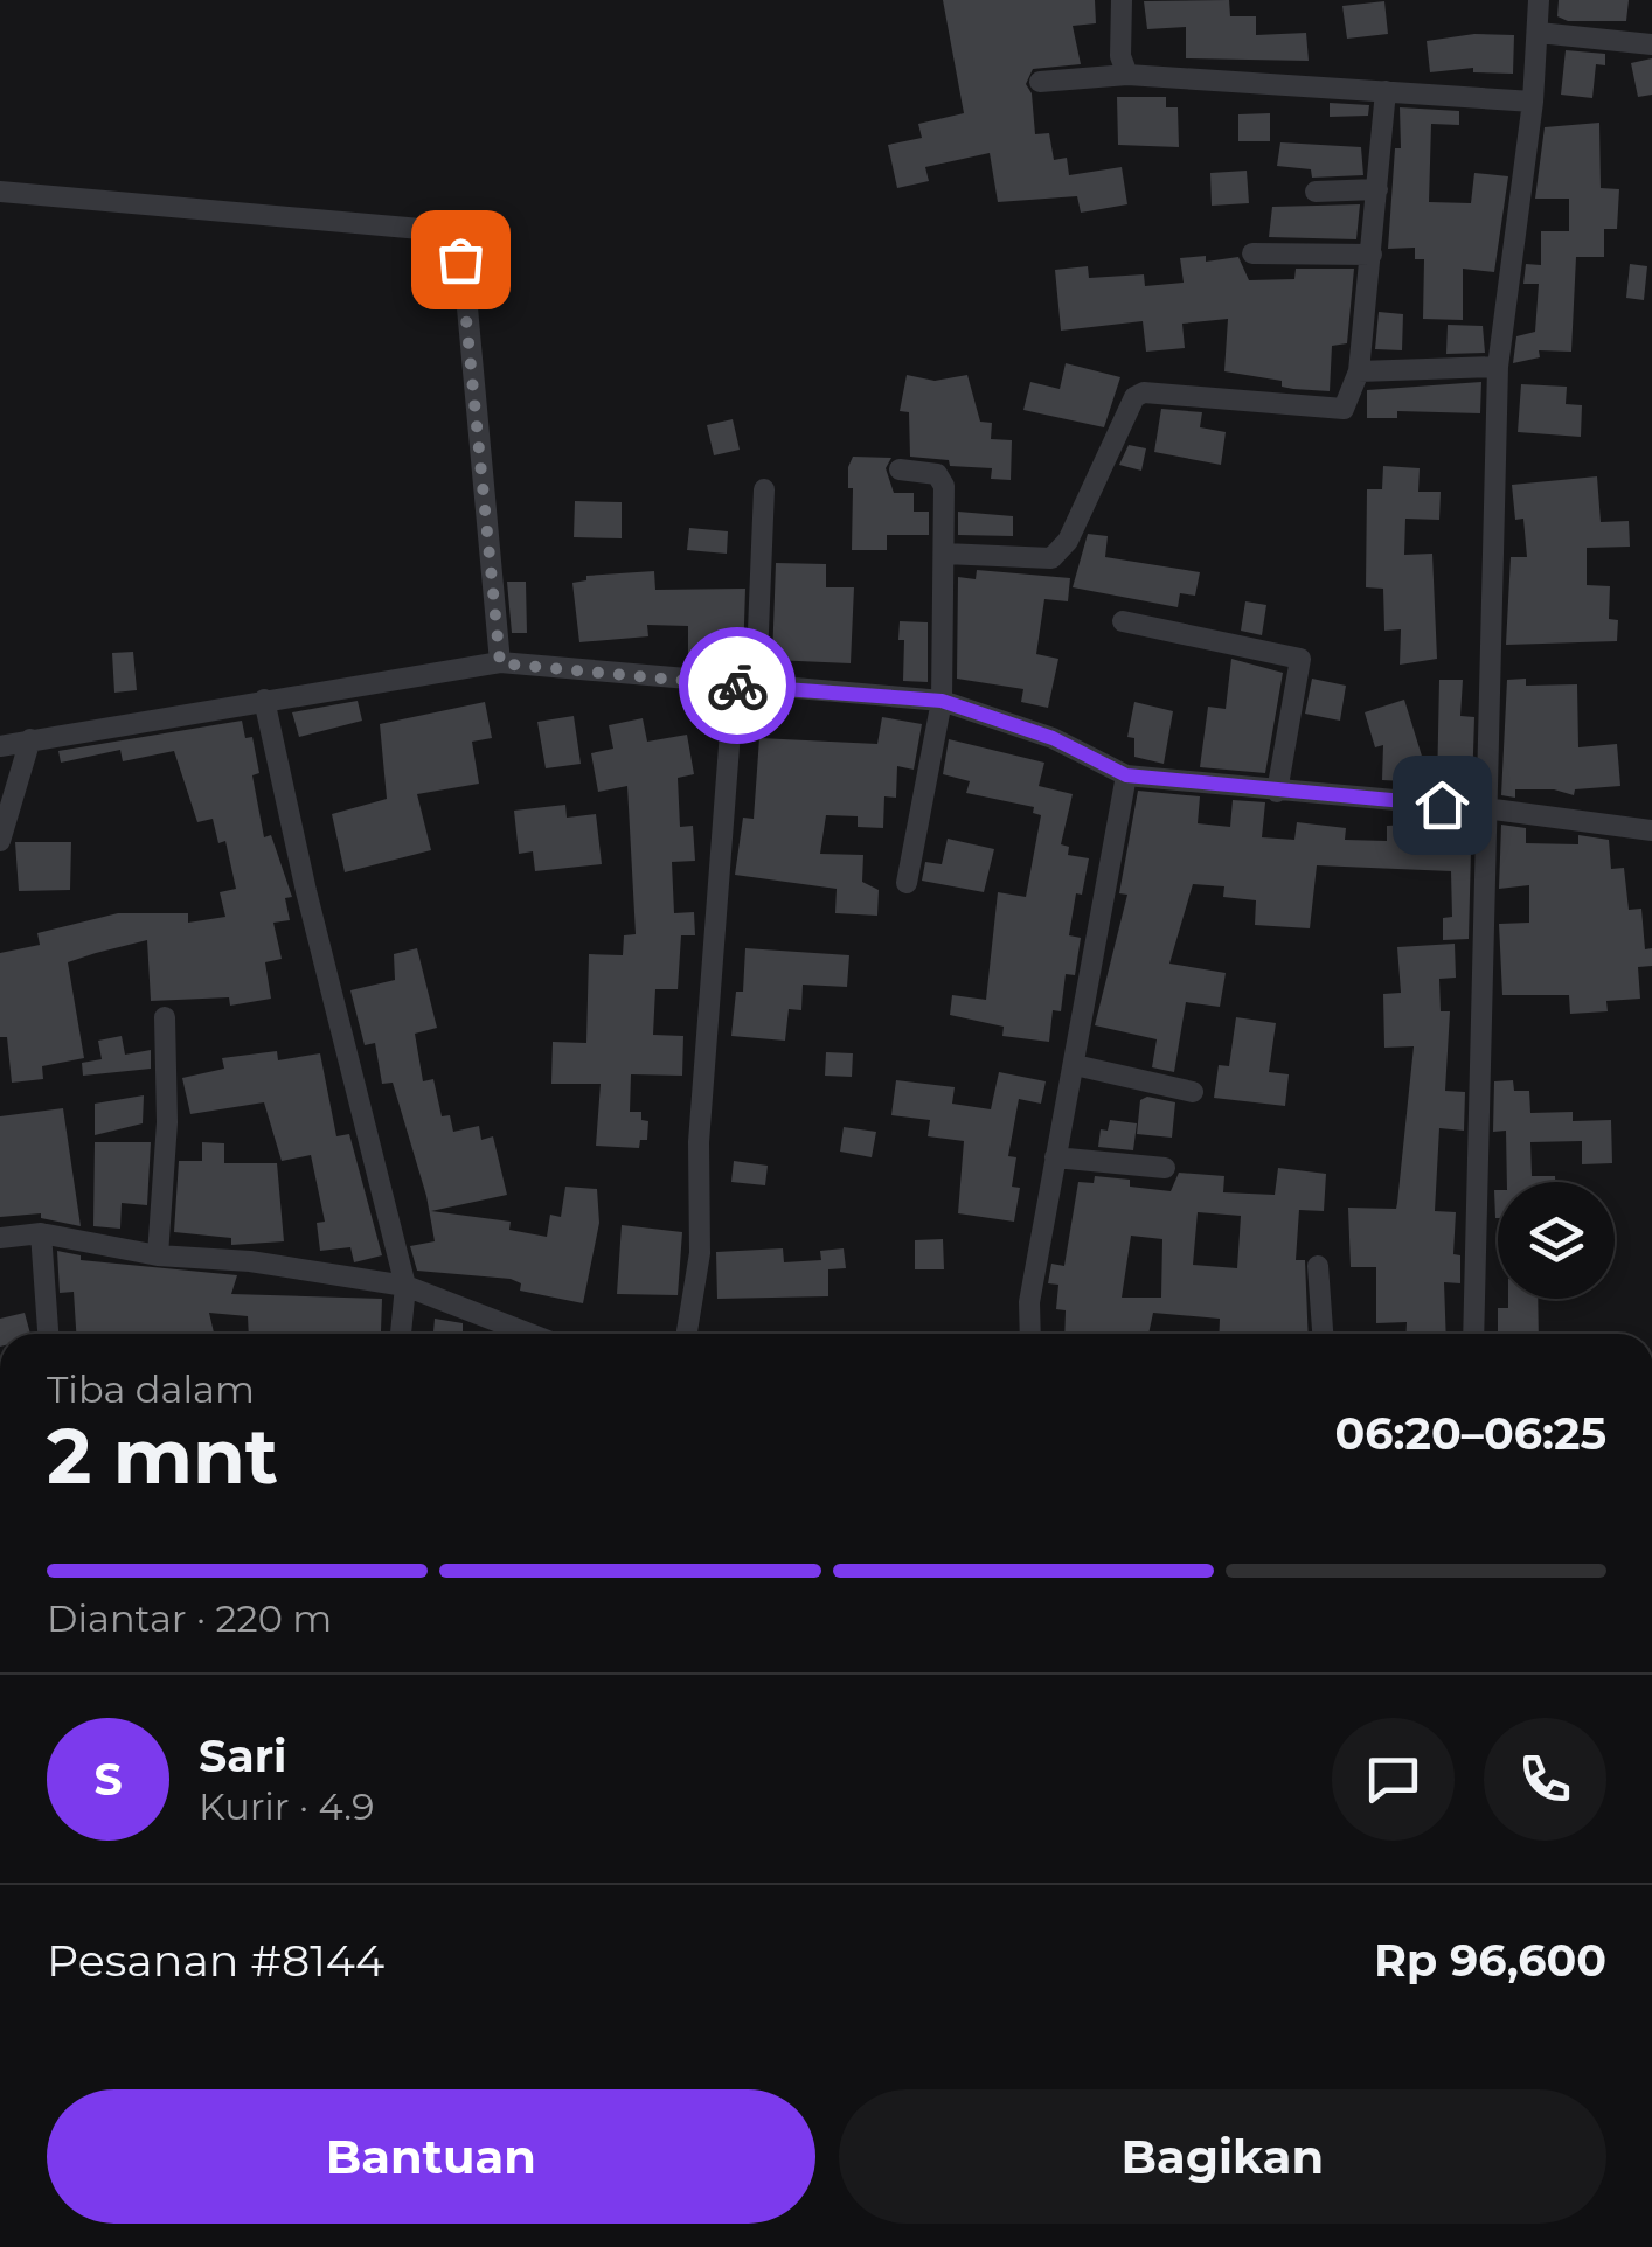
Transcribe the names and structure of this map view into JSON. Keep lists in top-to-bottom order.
{
  "page": {
    "heading": ["2 mnt", "Tiba dalam", "06:20–06:25"],
    "panel": [
      "Sari",
      "Kurir · 4.9",
      "Pesanan #8144",
      "Rp 96,600"
    ],
    "bar": "Diantar · 220 m",
    "round": "S",
    "buttons": ["Bantuan", "Bagikan"]
  }
}
